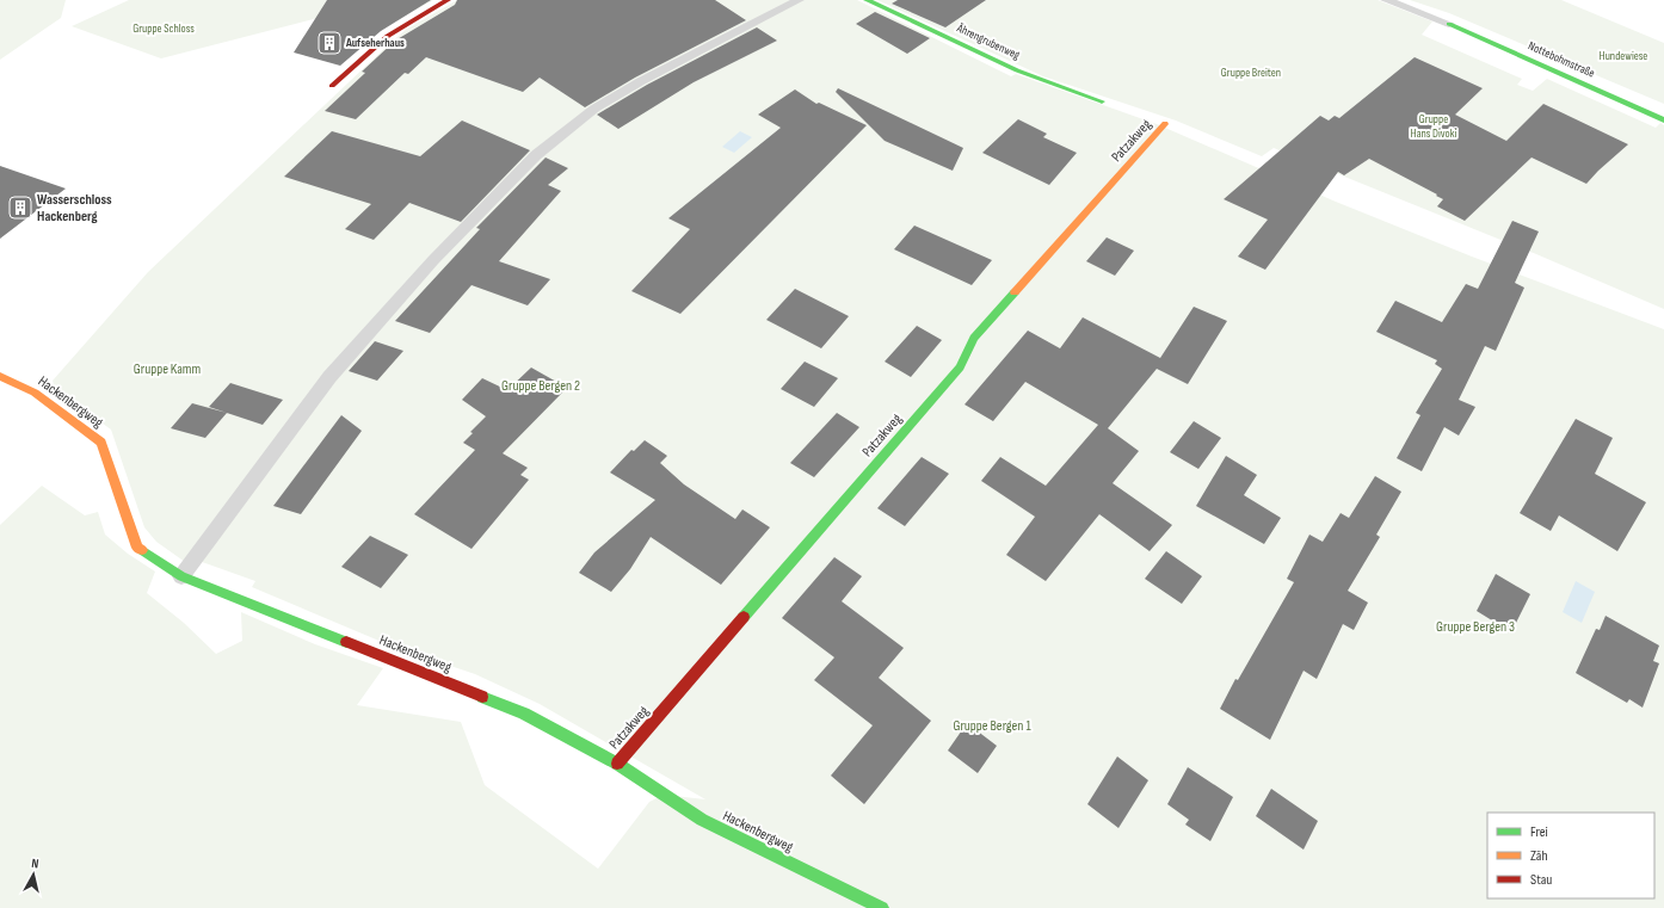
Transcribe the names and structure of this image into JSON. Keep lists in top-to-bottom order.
{
  "streets": {
    "street": [
      "Ährengrubenweg",
      "Nottebohmstraße",
      "Patzakweg",
      "Hackenbergweg"
    ]
  },
  "crossings": [
    ["Patzakweg", "Hackenbergweg"]
  ],
  "parks": [
    "Gruppe Schloss",
    "Hundewiese",
    "Gruppe Breiten",
    "Gruppe Hans Divoki",
    "Gruppe Kamm",
    "Gruppe Bergen 2",
    "Gruppe Bergen 3",
    "Gruppe Bergen 1"
  ],
  "places": {
    "building": ["Aufseherhaus", "Wasserschloss Hackenberg"]
  },
  "legend": ["Frei", "Zäh", "Stau"],
  "north": "top"
}
